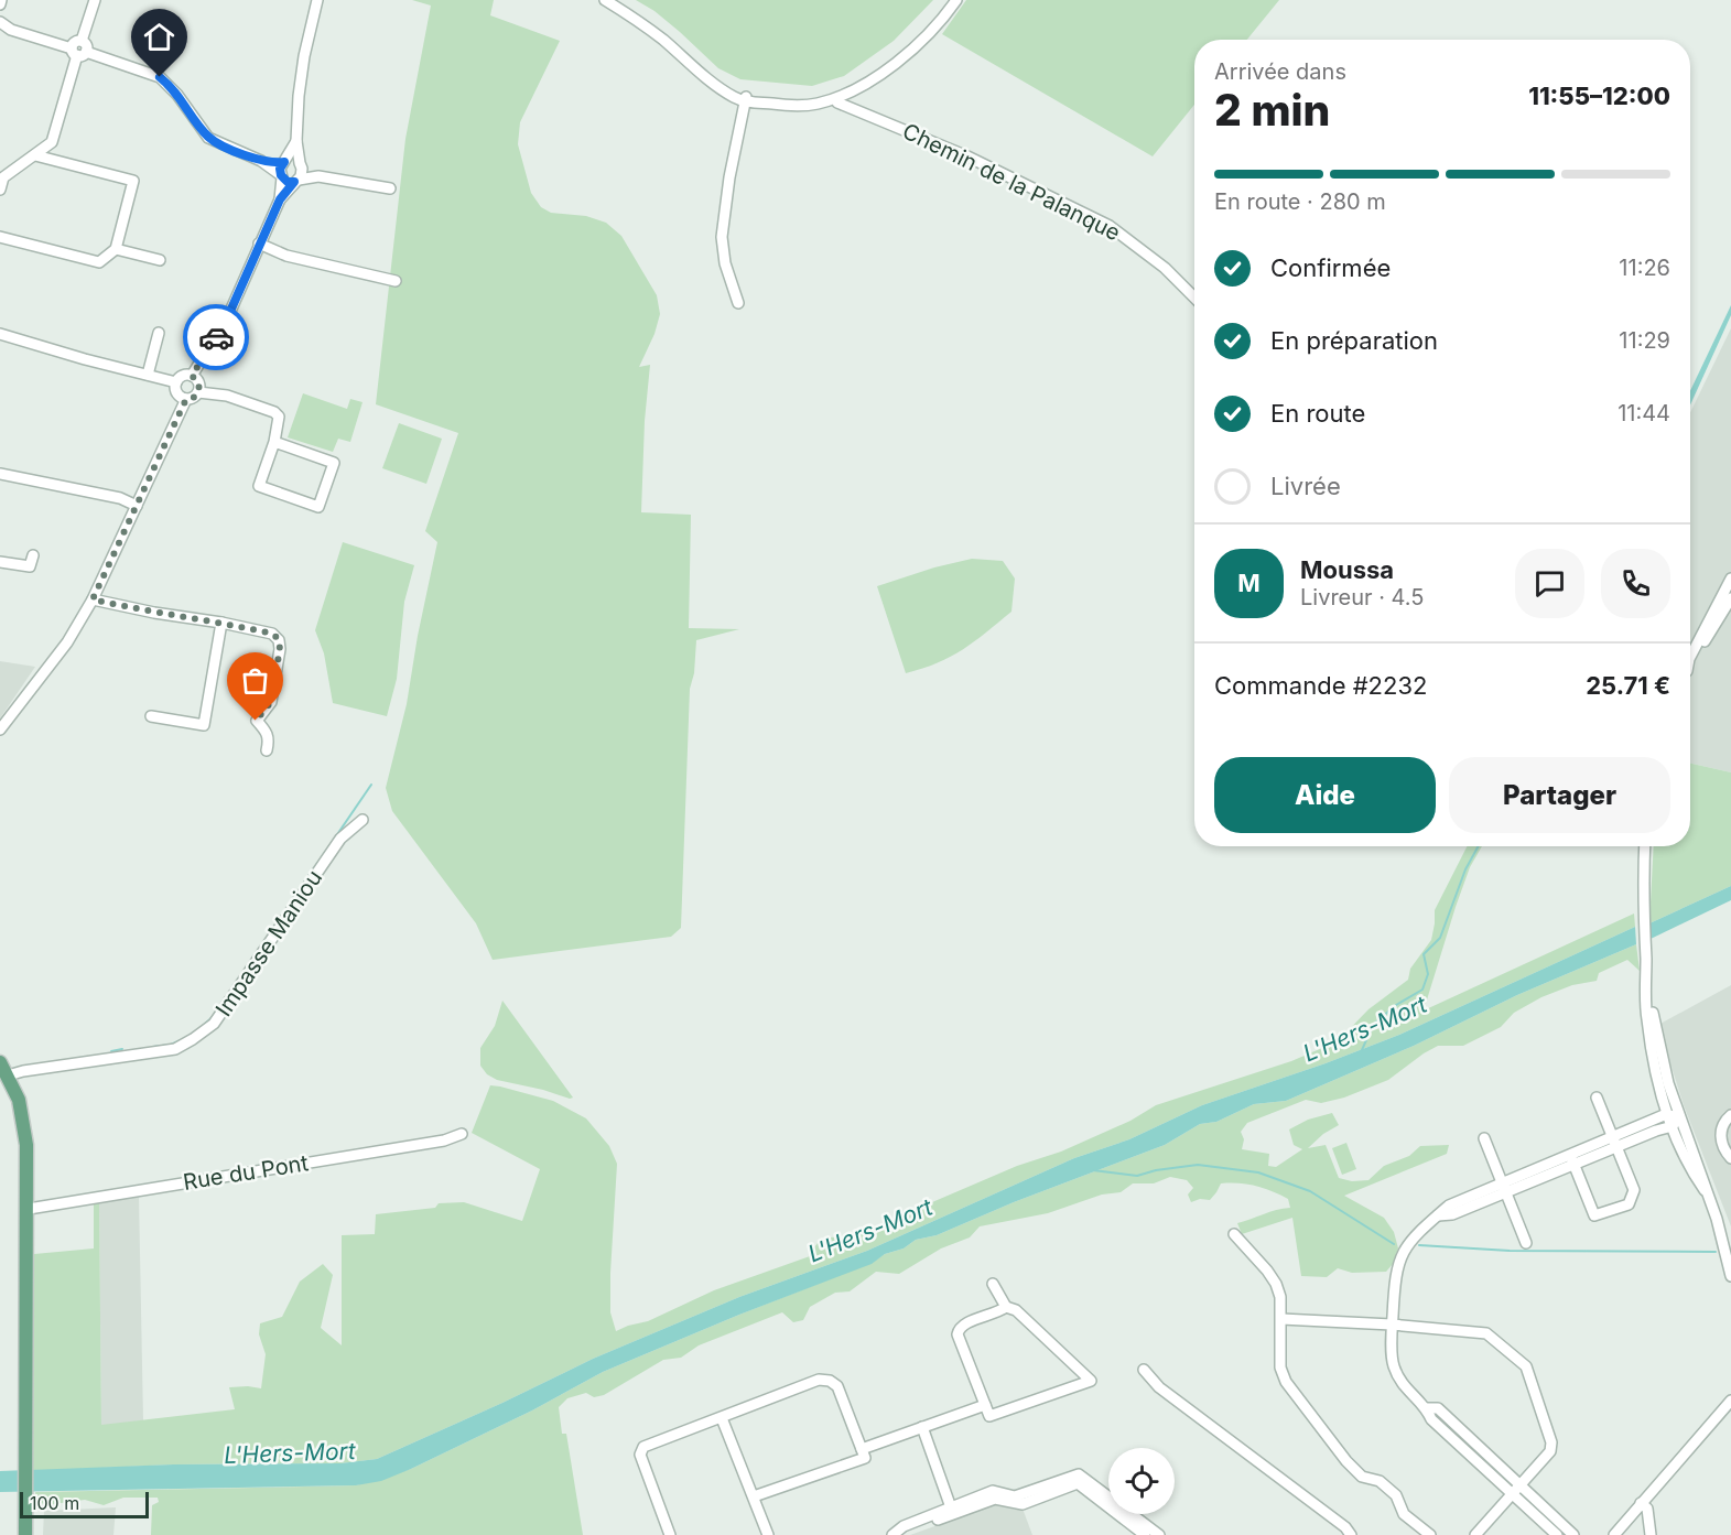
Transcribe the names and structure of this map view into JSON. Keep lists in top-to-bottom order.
{
  "streets": {
    "street": ["Chemin de la Palanque", "Impasse Maniou", "Rue du Pont"]
  },
  "water": ["L'Hers-Mort"],
  "scale_bar": "100 m",
  "page": {
    "heading": ["2 min", "Arrivée dans", "11:55–12:00"],
    "panel": [
      "Moussa",
      "Livreur · 4.5",
      "Commande #2232",
      "25.71 €"
    ],
    "bar": "En route · 280 m",
    "list": [
      ["Confirmée", "11:26"],
      ["En préparation", "11:29"],
      ["En route", "11:44"],
      "Livrée"
    ],
    "round": "M",
    "buttons": ["Aide", "Partager"],
    "scale": "100 m"
  }
}
